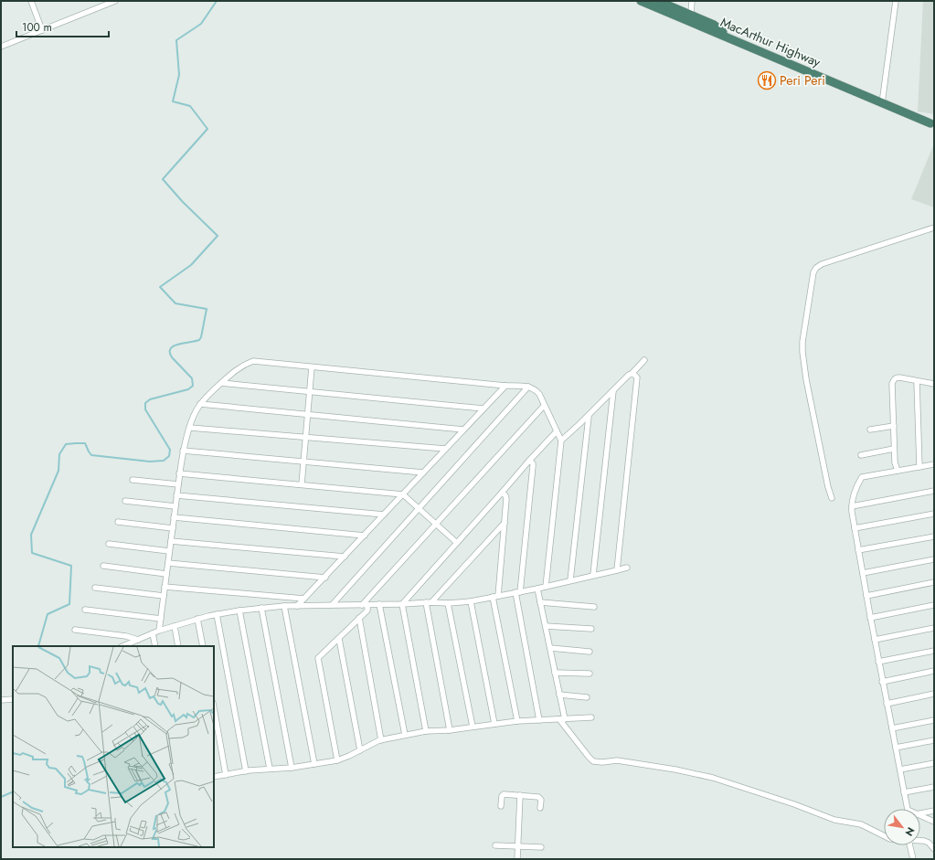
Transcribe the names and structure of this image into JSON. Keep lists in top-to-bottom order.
{
  "streets": {
    "highway": ["MacArthur Highway"]
  },
  "places": {
    "restaurant": ["Peri Peri"]
  },
  "scale_bar": "100 m",
  "north": "bottom right"
}
